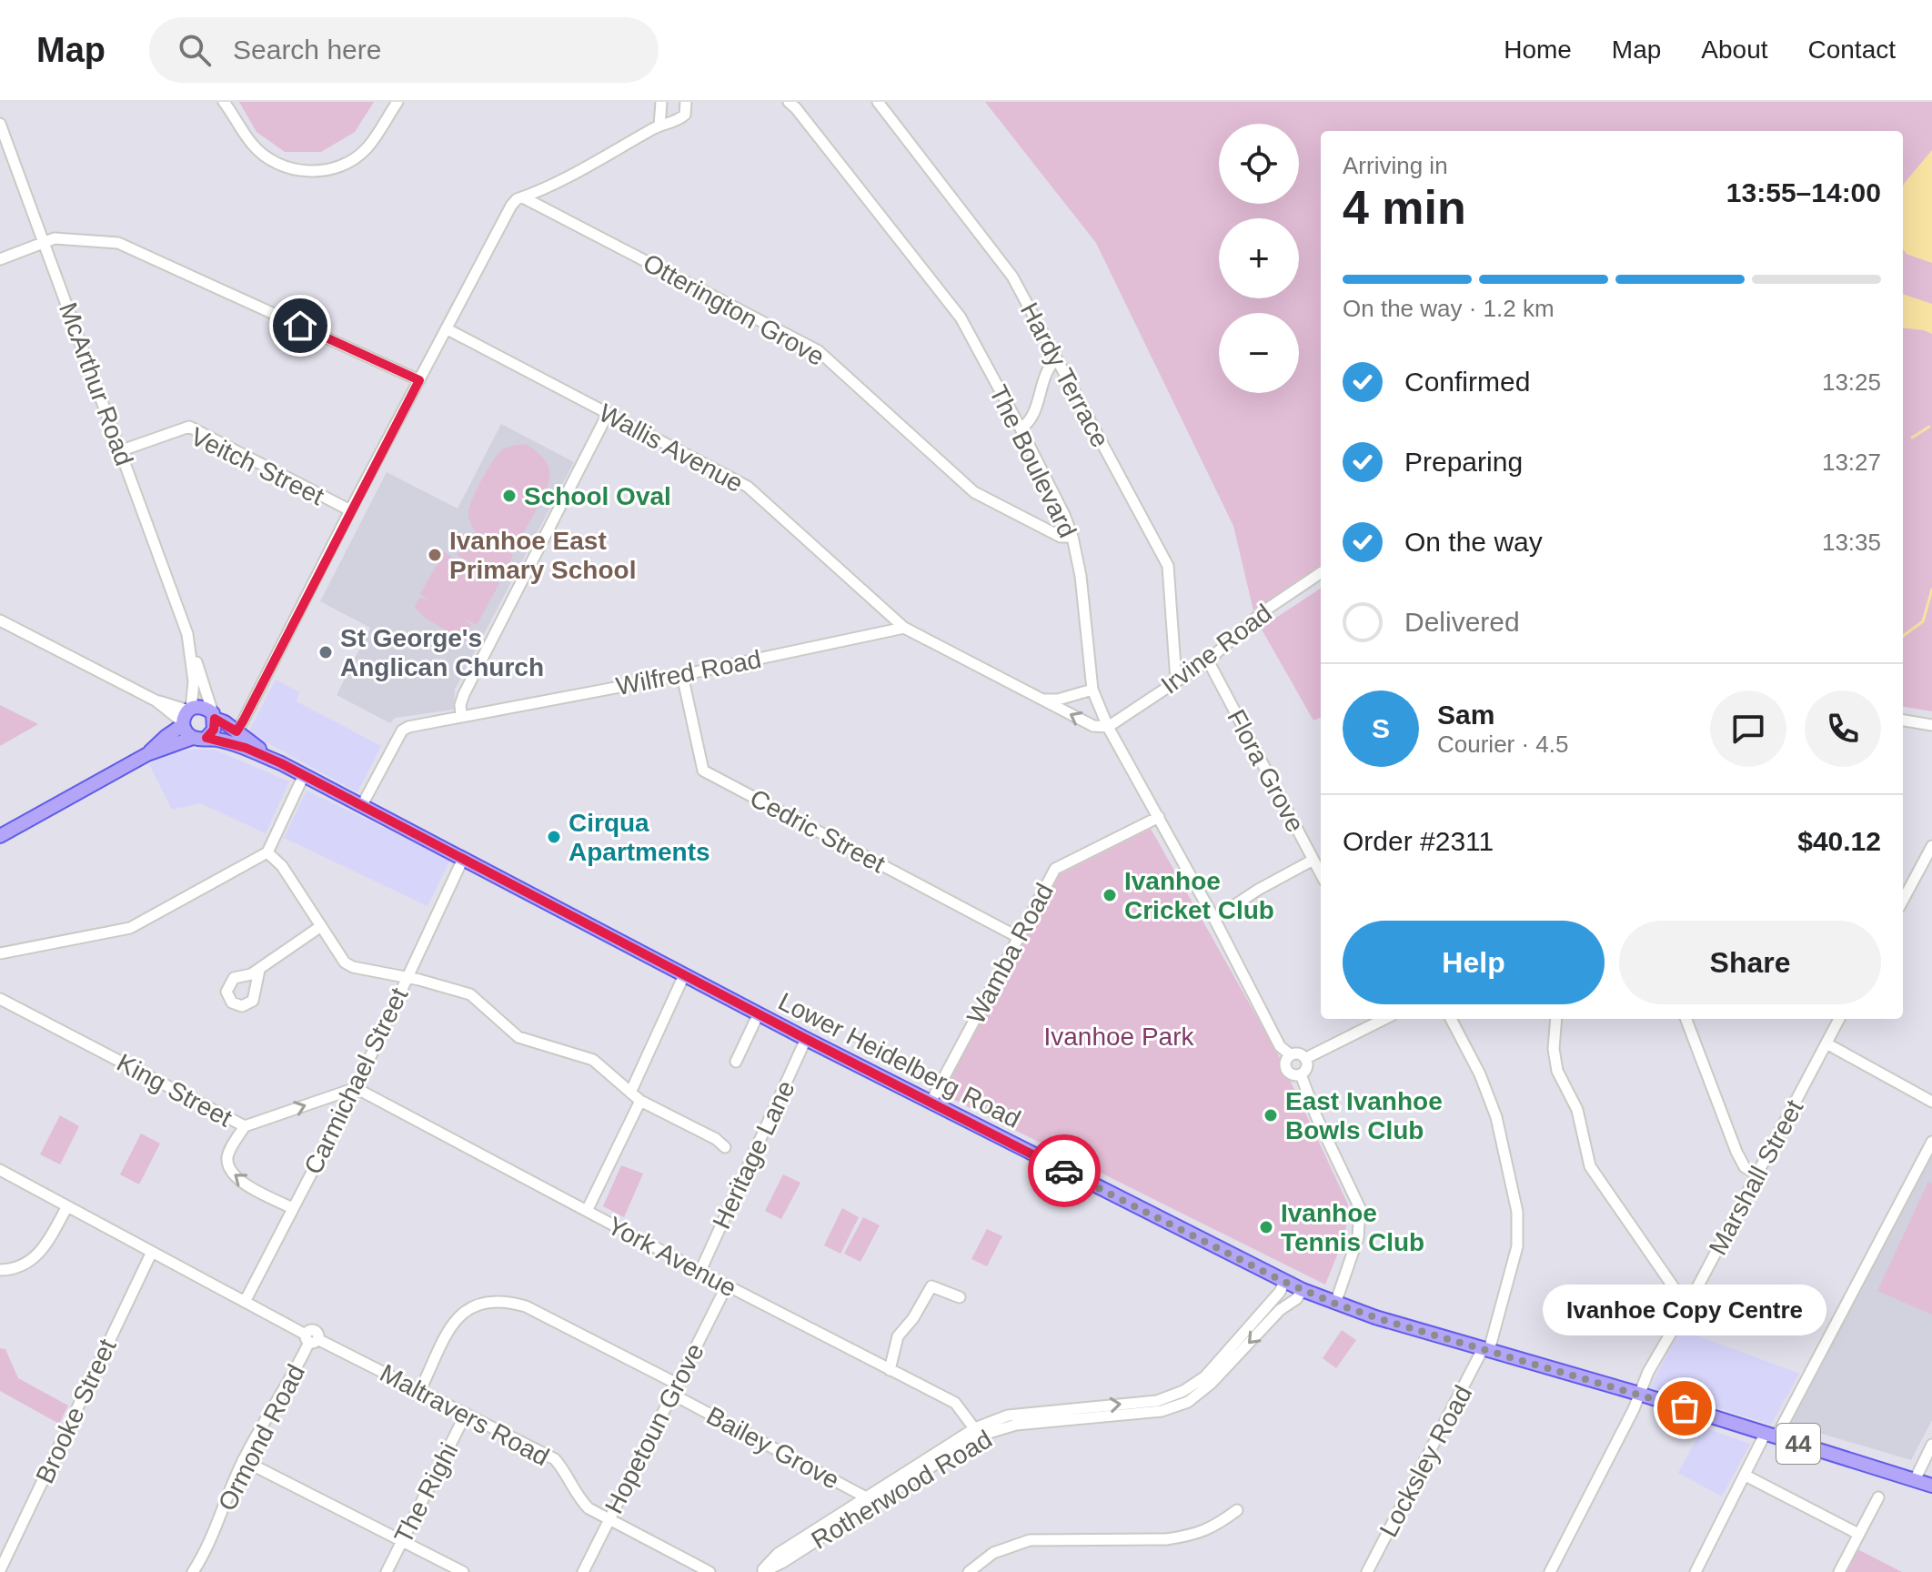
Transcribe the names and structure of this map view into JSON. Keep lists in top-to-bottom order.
{
  "streets": {
    "main road": ["Lower Heidelberg Road", "44"],
    "street": [
      "Otterington Grove",
      "Hardy Terrace",
      "McArthur Road",
      "Wallis Avenue",
      "The Boulevard",
      "Veitch Street",
      "Irvine Road",
      "Wilfred Road",
      "Flora Grove",
      "Cedric Street",
      "Wamba Road",
      "Carmichael Street",
      "King Street",
      "Heritage Lane",
      "Marshall Street",
      "York Avenue",
      "Brooke Street",
      "Maltravers Road",
      "Hopetoun Grove",
      "Ormond Road",
      "Bailey Grove",
      "Locksley Road",
      "Rotherwood Road",
      "The Righi"
    ]
  },
  "crossings": [
    ["Otterington Grove", "The Boulevard"],
    ["Hardy Terrace", "Irvine Road"],
    ["McArthur Road", "Veitch Street"],
    ["McArthur Road", "Lower Heidelberg Road"],
    ["McArthur Road", "44"],
    ["Wallis Avenue", "Wilfred Road"],
    ["The Boulevard", "Irvine Road"],
    ["The Boulevard", "Wamba Road"],
    ["Irvine Road", "Flora Grove"],
    ["Wilfred Road", "Cedric Street"],
    ["Wilfred Road", "Lower Heidelberg Road"],
    ["Cedric Street", "Wamba Road"],
    ["Wamba Road", "Lower Heidelberg Road"],
    ["Lower Heidelberg Road", "Carmichael Street"],
    ["Lower Heidelberg Road", "Heritage Lane"],
    ["Lower Heidelberg Road", "Marshall Street"],
    ["Lower Heidelberg Road", "44"],
    ["Lower Heidelberg Road", "Locksley Road"],
    ["Lower Heidelberg Road", "Rotherwood Road"],
    ["Carmichael Street", "King Street"],
    ["Carmichael Street", "York Avenue"],
    ["Carmichael Street", "Maltravers Road"],
    ["King Street", "York Avenue"],
    ["Heritage Lane", "York Avenue"],
    ["York Avenue", "Hopetoun Grove"],
    ["York Avenue", "Rotherwood Road"],
    ["Brooke Street", "Maltravers Road"],
    ["Maltravers Road", "Hopetoun Grove"],
    ["Maltravers Road", "Ormond Road"],
    ["Maltravers Road", "The Righi"],
    ["Hopetoun Grove", "Bailey Grove"],
    ["Bailey Grove", "Rotherwood Road"]
  ],
  "parks": ["Ivanhoe Park"],
  "places": [
    "School Oval",
    "Ivanhoe East Primary School",
    "St George's Anglican Church",
    "Cirqua Apartments",
    "Ivanhoe Cricket Club",
    "East Ivanhoe Bowls Club",
    "Ivanhoe Tennis Club",
    "Ivanhoe Copy Centre"
  ],
  "page": {
    "header": "Map",
    "search": "Search here",
    "nav": [
      "Home",
      "Map",
      "About",
      "Contact"
    ],
    "map_buttons": ["+", "−"],
    "heading": ["4 min", "Arriving in", "13:55–14:00"],
    "panel": [
      "Sam",
      "Courier · 4.5",
      "Order #2311",
      "$40.12"
    ],
    "bar": "On the way · 1.2 km",
    "list": [
      ["Confirmed", "13:25"],
      ["Preparing", "13:27"],
      ["On the way", "13:35"],
      "Delivered"
    ],
    "round": "S",
    "buttons": ["Help", "Share"],
    "bubble": "Ivanhoe Copy Centre"
  }
}
